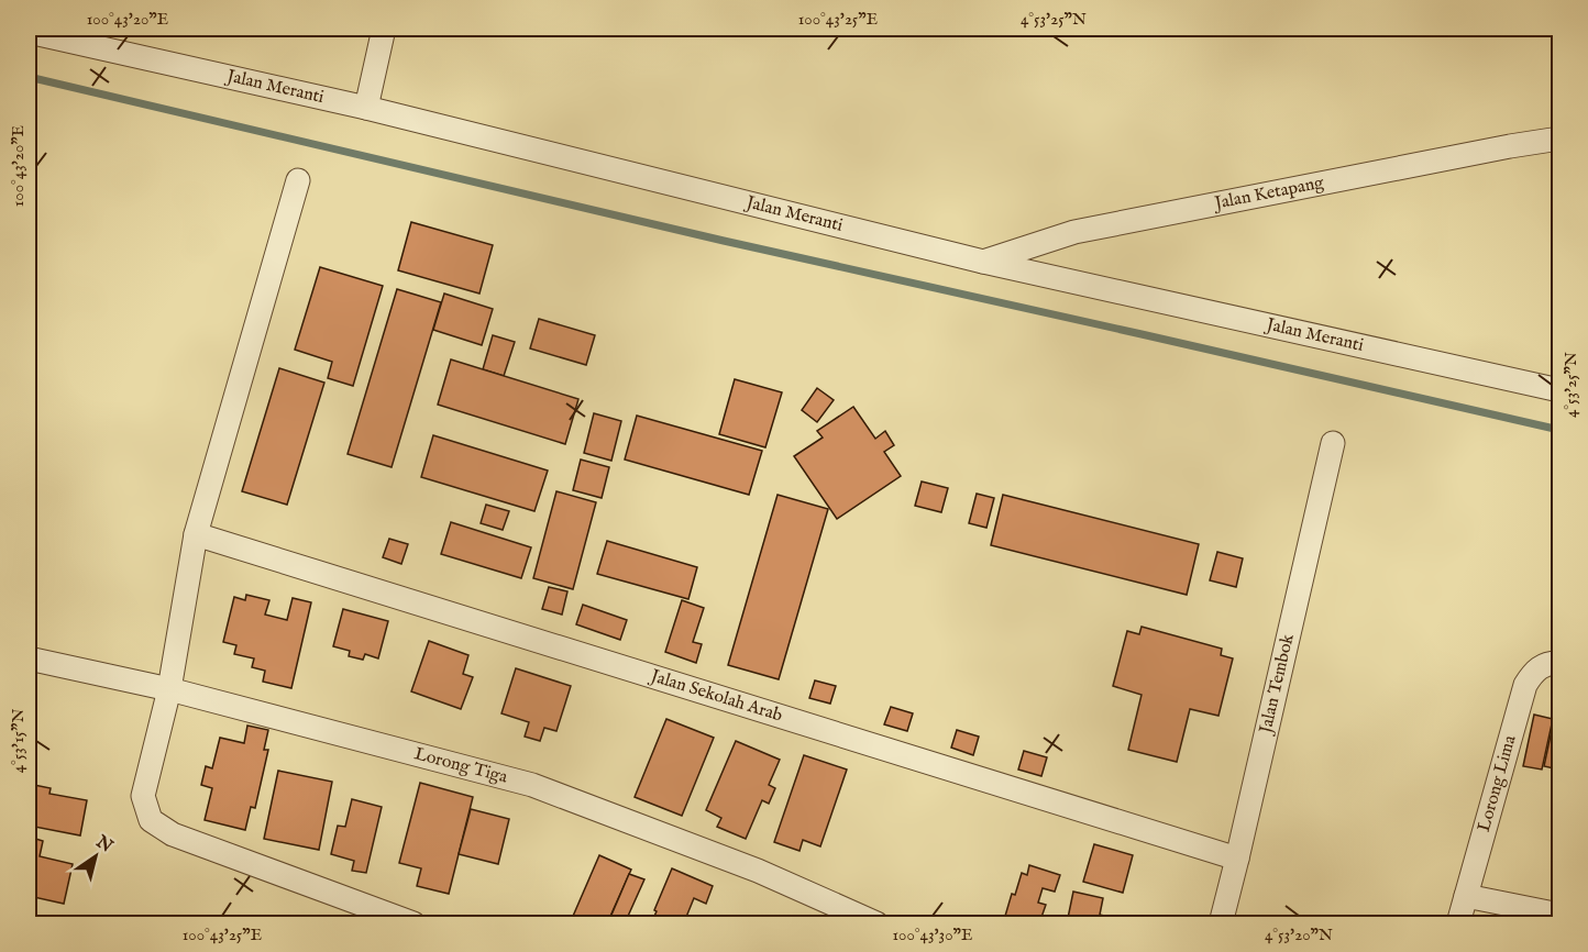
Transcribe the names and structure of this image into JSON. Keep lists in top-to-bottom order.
{
  "streets": {
    "street": [
      "Jalan Meranti",
      "Jalan Ketapang",
      "Jalan Tembok",
      "Jalan Sekolah Arab",
      "Lorong Tiga",
      "Lorong Lima"
    ]
  },
  "crossings": [
    ["Jalan Meranti", "Jalan Ketapang"],
    ["Jalan Tembok", "Jalan Sekolah Arab"]
  ],
  "north": "top right",
  "coordinates": [
    "100°43'20\"E",
    "100°43'25\"E",
    "4°53'25\"N",
    "4°53'15\"N",
    "100°43'30\"E",
    "4°53'20\"N"
  ]
}
